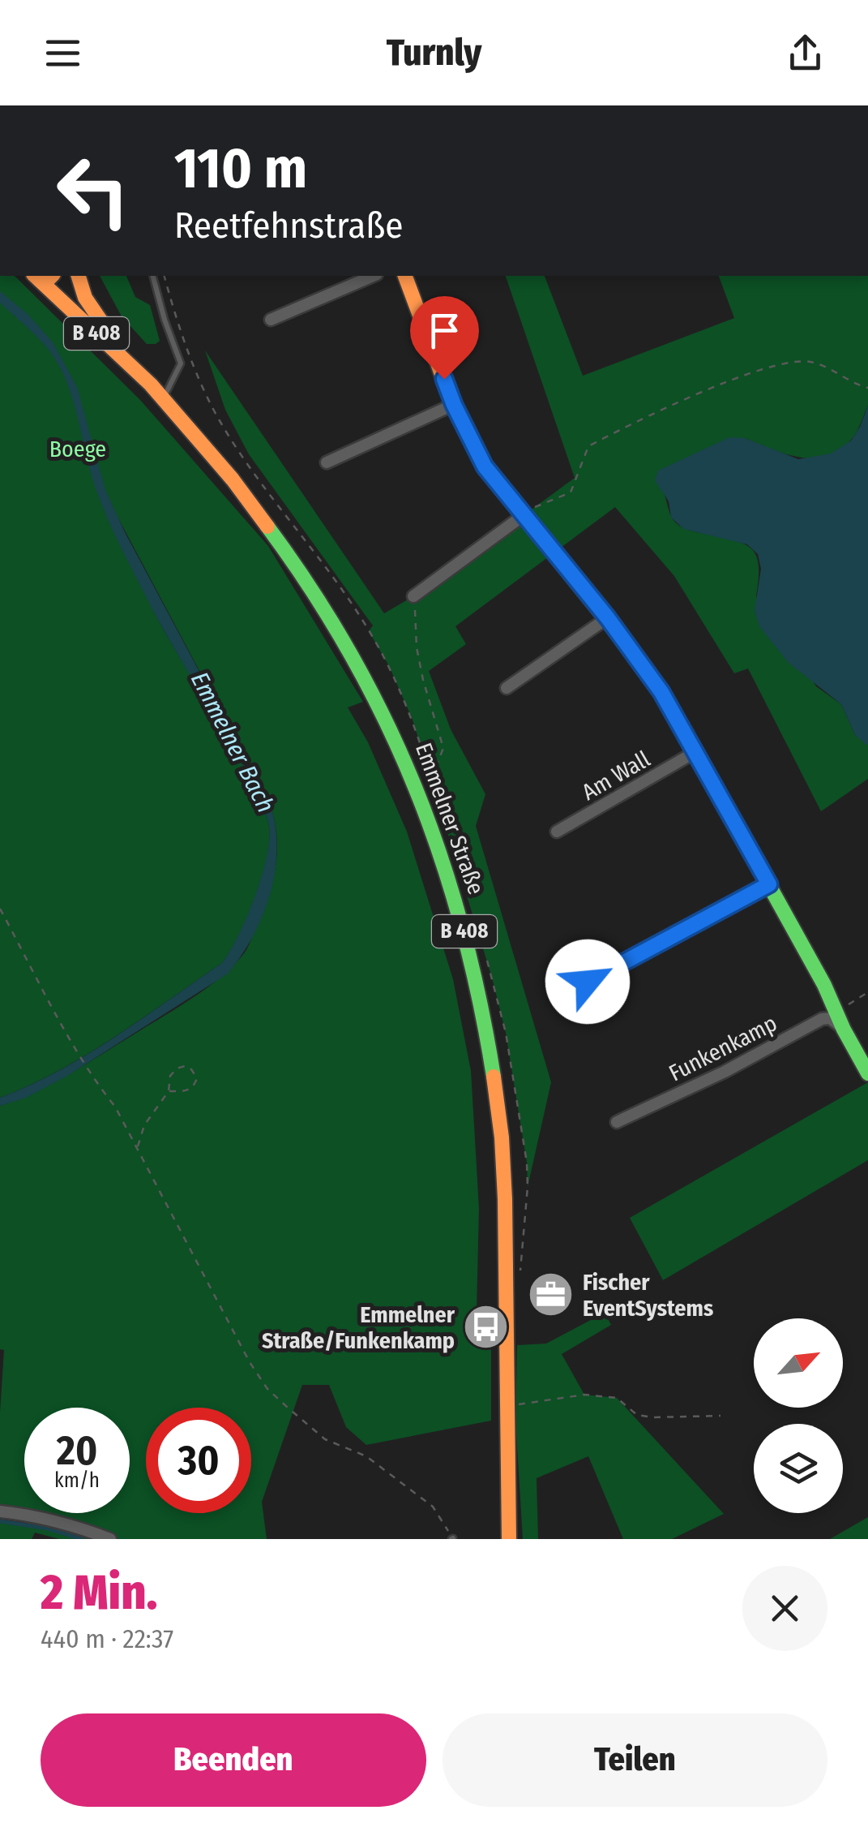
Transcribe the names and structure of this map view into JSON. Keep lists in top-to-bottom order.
{
  "streets": {
    "main road": ["B 408", "Emmelner Straße"],
    "street": ["Am Wall", "Funkenkamp"]
  },
  "water": ["Emmelner Bach"],
  "parks": ["Boege"],
  "places": {
    "office": ["Fischer EventSystems"],
    "bus stop": ["Emmelner Straße/Funkenkamp"]
  },
  "north": "top right",
  "page": {
    "header": "Turnly",
    "turn": ["110 m", "Reetfehnstraße"],
    "speed": "20 km/h",
    "limit": "30",
    "heading": ["2 Min.", "440 m · 22:37"],
    "buttons": ["Beenden", "Teilen"]
  }
}
